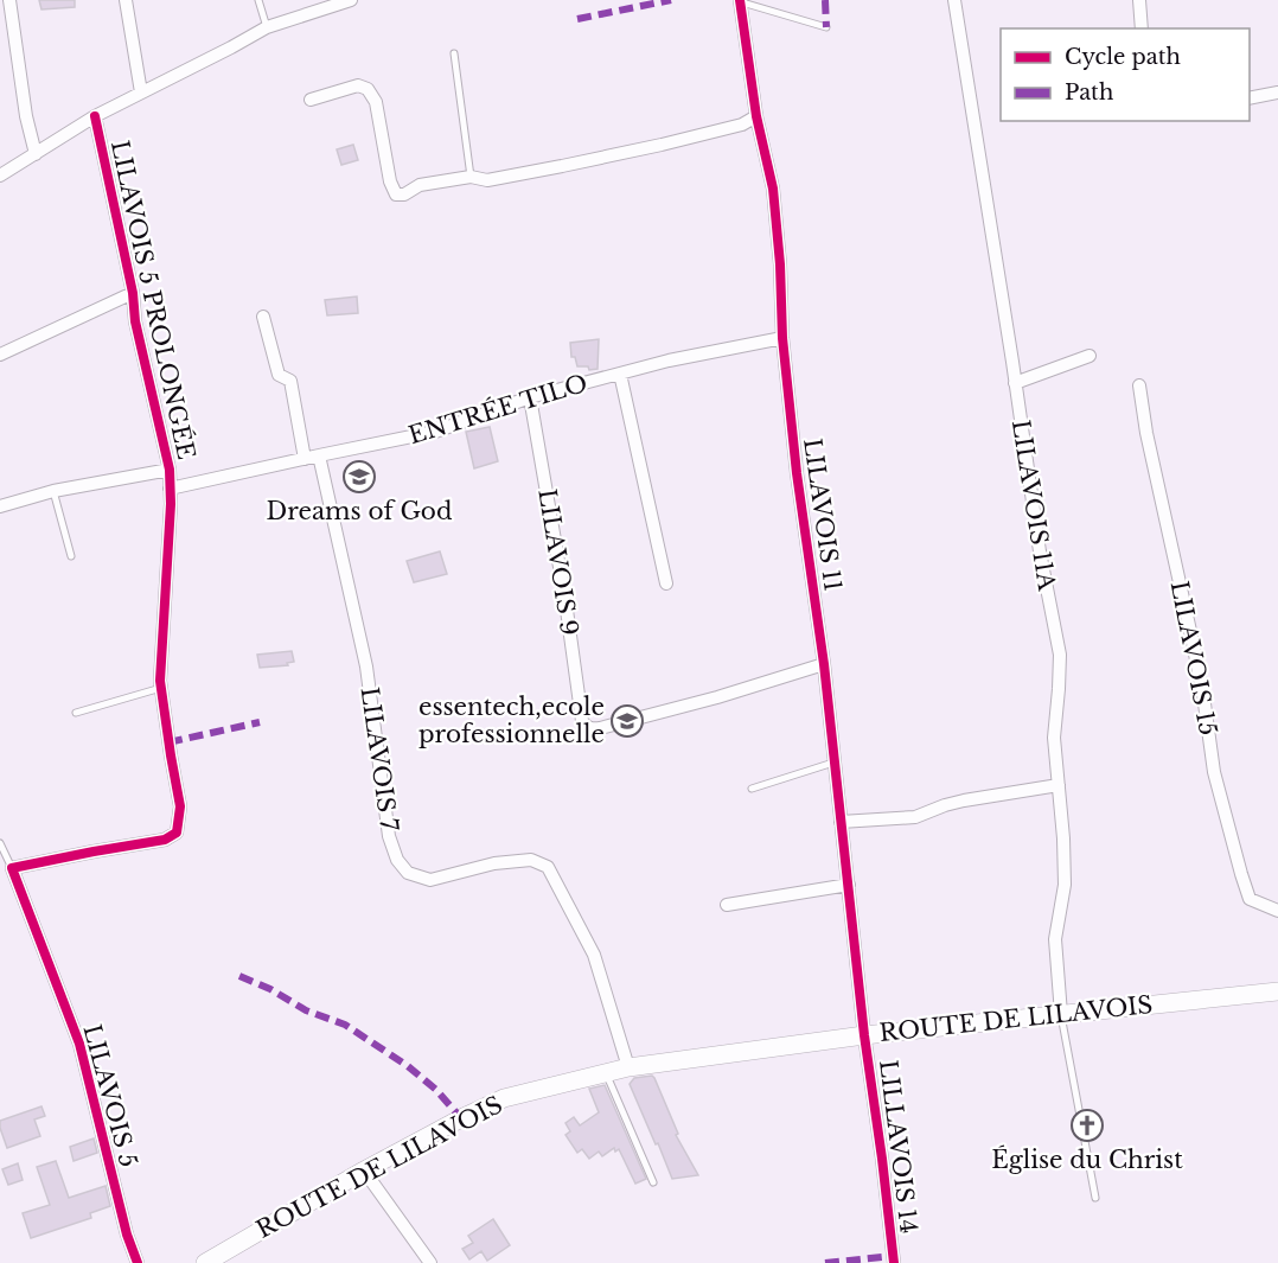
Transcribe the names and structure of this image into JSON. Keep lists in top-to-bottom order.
{
  "streets": {
    "main road": ["ROUTE DE LILAVOIS"],
    "street": [
      "LILAVOIS 5 PROLONGÉE",
      "ENTRÉE TILO",
      "LILAVOIS 11A",
      "LILAVOIS 11",
      "LILAVOIS 9",
      "LILAVOIS 15",
      "LILAVOIS 7",
      "LILAVOIS 5",
      "LILLAVOIS 14"
    ]
  },
  "crossings": [
    ["LILAVOIS 5 PROLONGÉE", "ENTRÉE TILO"],
    ["LILAVOIS 5 PROLONGÉE", "LILAVOIS 5"],
    ["ENTRÉE TILO", "LILAVOIS 11"],
    ["ENTRÉE TILO", "LILAVOIS 9"],
    ["ENTRÉE TILO", "LILAVOIS 7"],
    ["LILAVOIS 11A", "ROUTE DE LILAVOIS"],
    ["LILAVOIS 11", "LILAVOIS 9"],
    ["LILAVOIS 11", "ROUTE DE LILAVOIS"],
    ["LILAVOIS 11", "LILLAVOIS 14"],
    ["LILAVOIS 7", "ROUTE DE LILAVOIS"],
    ["ROUTE DE LILAVOIS", "LILLAVOIS 14"]
  ],
  "places": {
    "school or university": ["Dreams of God", "essentech,ecole professionnelle"],
    "church": ["Église du Christ"]
  },
  "legend": ["Cycle path", "Path"]
}
